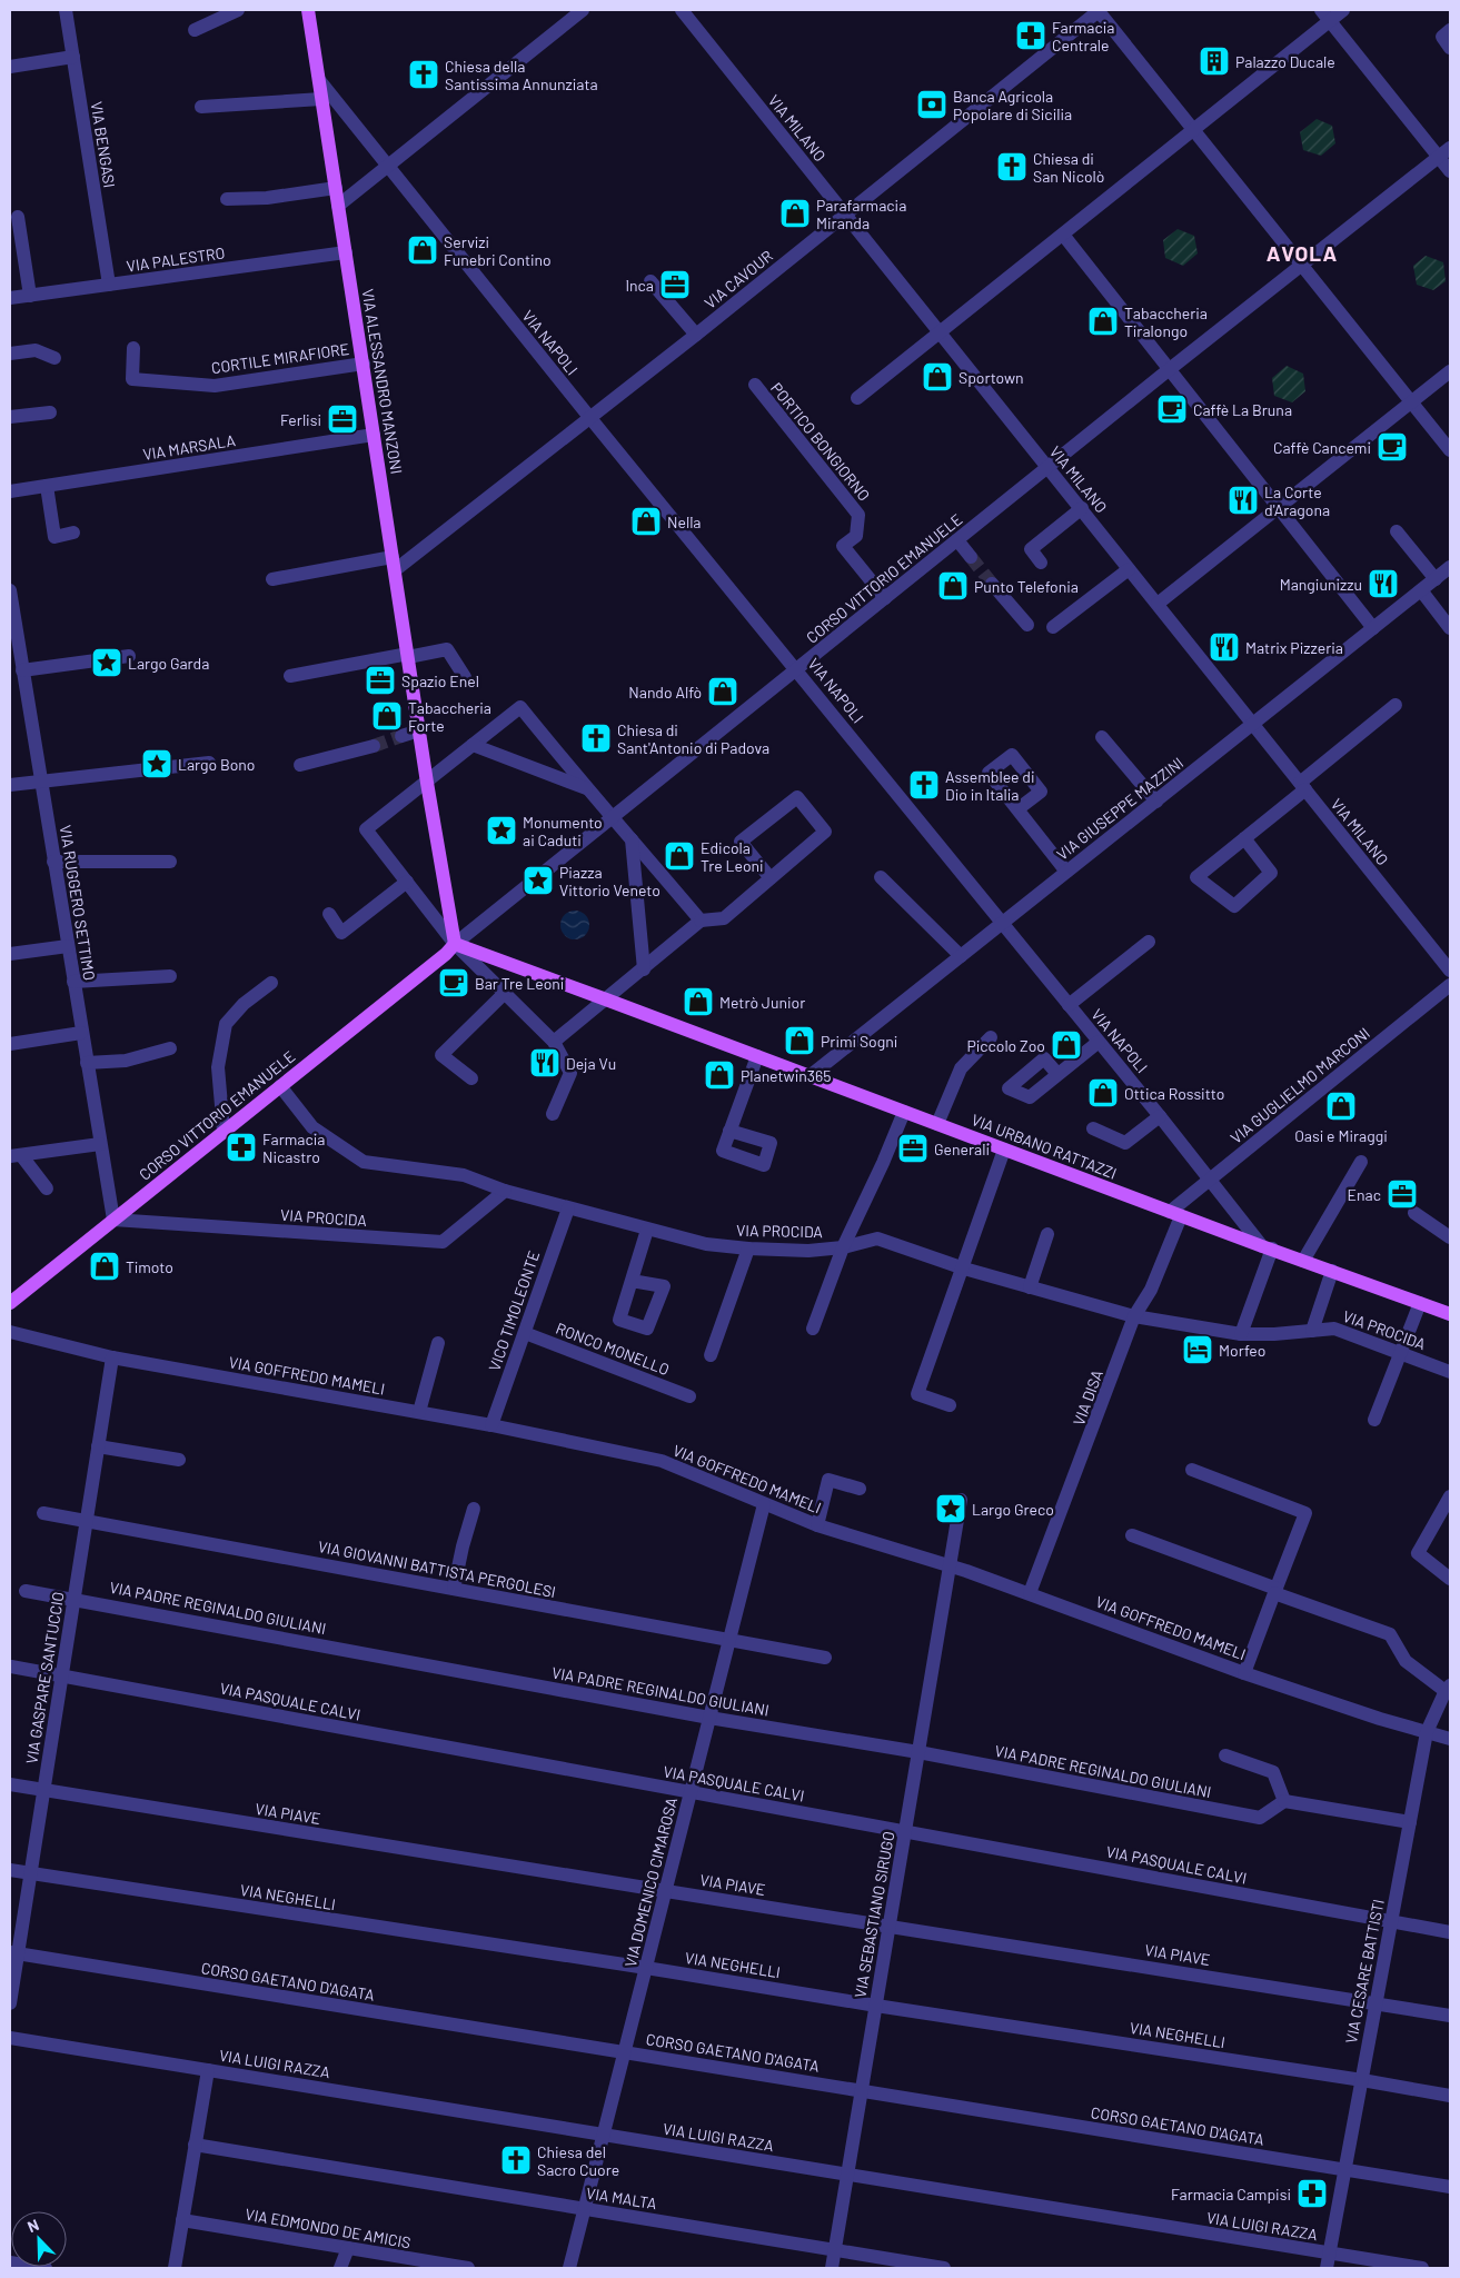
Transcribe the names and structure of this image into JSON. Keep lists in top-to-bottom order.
{
  "streets": {
    "main road": ["VIA ALESSANDRO MANZONI", "CORSO VITTORIO EMANUELE", "VIA URBANO RATTAZZI"],
    "street": [
      "VIA MILANO",
      "VIA BENGASI",
      "VIA PALESTRO",
      "VIA CAVOUR",
      "VIA NAPOLI",
      "CORTILE MIRAFIORE",
      "PORTICO BONGIORNO",
      "VIA MARSALA",
      "VIA GIUSEPPE MAZZINI",
      "VIA RUGGERO SETTIMO",
      "VIA GUGLIELMO MARCONI",
      "VIA PROCIDA",
      "VICO TIMOLEONTE",
      "RONCO MONELLO",
      "VIA GOFFREDO MAMELI",
      "VIA DISA",
      "VIA GIOVANNI BATTISTA PERGOLESI",
      "VIA PADRE REGINALDO GIULIANI",
      "VIA GASPARE SANTUCCIO",
      "VIA PASQUALE CALVI",
      "VIA PIAVE",
      "VIA DOMENICO CIMAROSA",
      "VIA NEGHELLI",
      "VIA SEBASTIANO SIRUGO",
      "VIA CESARE BATTISTI",
      "CORSO GAETANO D'AGATA",
      "VIA LUIGI RAZZA",
      "VIA MALTA",
      "VIA EDMONDO DE AMICIS"
    ]
  },
  "crossings": [
    ["VIA MILANO", "VIA CAVOUR"],
    ["VIA MILANO", "CORSO VITTORIO EMANUELE"],
    ["VIA MILANO", "VIA GIUSEPPE MAZZINI"],
    ["VIA BENGASI", "VIA PALESTRO"],
    ["VIA PALESTRO", "VIA ALESSANDRO MANZONI"],
    ["VIA CAVOUR", "VIA NAPOLI"],
    ["VIA CAVOUR", "VIA ALESSANDRO MANZONI"],
    ["VIA NAPOLI", "VIA ALESSANDRO MANZONI"],
    ["VIA NAPOLI", "CORSO VITTORIO EMANUELE"],
    ["VIA NAPOLI", "VIA GIUSEPPE MAZZINI"],
    ["VIA NAPOLI", "VIA GUGLIELMO MARCONI"],
    ["VIA NAPOLI", "VIA URBANO RATTAZZI"],
    ["CORTILE MIRAFIORE", "VIA ALESSANDRO MANZONI"],
    ["VIA ALESSANDRO MANZONI", "VIA MARSALA"],
    ["VIA ALESSANDRO MANZONI", "CORSO VITTORIO EMANUELE"],
    ["VIA ALESSANDRO MANZONI", "VIA URBANO RATTAZZI"],
    ["PORTICO BONGIORNO", "CORSO VITTORIO EMANUELE"],
    ["CORSO VITTORIO EMANUELE", "VIA RUGGERO SETTIMO"],
    ["CORSO VITTORIO EMANUELE", "VIA URBANO RATTAZZI"],
    ["CORSO VITTORIO EMANUELE", "VIA PROCIDA"],
    ["VIA GIUSEPPE MAZZINI", "VIA URBANO RATTAZZI"],
    ["VIA RUGGERO SETTIMO", "VIA PROCIDA"],
    ["VIA GUGLIELMO MARCONI", "VIA URBANO RATTAZZI"],
    ["VIA GUGLIELMO MARCONI", "VIA DISA"],
    ["VIA URBANO RATTAZZI", "VIA DISA"],
    ["VIA PROCIDA", "VICO TIMOLEONTE"],
    ["VIA PROCIDA", "VIA DISA"],
    ["VICO TIMOLEONTE", "RONCO MONELLO"],
    ["VICO TIMOLEONTE", "VIA GOFFREDO MAMELI"],
    ["VIA GOFFREDO MAMELI", "VIA DISA"],
    ["VIA GOFFREDO MAMELI", "VIA GASPARE SANTUCCIO"],
    ["VIA GOFFREDO MAMELI", "VIA DOMENICO CIMAROSA"],
    ["VIA GOFFREDO MAMELI", "VIA SEBASTIANO SIRUGO"],
    ["VIA GOFFREDO MAMELI", "VIA CESARE BATTISTI"],
    ["VIA GIOVANNI BATTISTA PERGOLESI", "VIA GASPARE SANTUCCIO"],
    ["VIA GIOVANNI BATTISTA PERGOLESI", "VIA DOMENICO CIMAROSA"],
    ["VIA PADRE REGINALDO GIULIANI", "VIA GASPARE SANTUCCIO"],
    ["VIA PADRE REGINALDO GIULIANI", "VIA DOMENICO CIMAROSA"],
    ["VIA PADRE REGINALDO GIULIANI", "VIA SEBASTIANO SIRUGO"],
    ["VIA GASPARE SANTUCCIO", "VIA PASQUALE CALVI"],
    ["VIA GASPARE SANTUCCIO", "VIA PIAVE"],
    ["VIA GASPARE SANTUCCIO", "VIA NEGHELLI"],
    ["VIA GASPARE SANTUCCIO", "CORSO GAETANO D'AGATA"],
    ["VIA PASQUALE CALVI", "VIA DOMENICO CIMAROSA"],
    ["VIA PASQUALE CALVI", "VIA SEBASTIANO SIRUGO"],
    ["VIA PASQUALE CALVI", "VIA CESARE BATTISTI"],
    ["VIA PIAVE", "VIA DOMENICO CIMAROSA"],
    ["VIA PIAVE", "VIA SEBASTIANO SIRUGO"],
    ["VIA PIAVE", "VIA CESARE BATTISTI"],
    ["VIA DOMENICO CIMAROSA", "VIA NEGHELLI"],
    ["VIA DOMENICO CIMAROSA", "CORSO GAETANO D'AGATA"],
    ["VIA DOMENICO CIMAROSA", "VIA LUIGI RAZZA"],
    ["VIA DOMENICO CIMAROSA", "VIA MALTA"],
    ["VIA NEGHELLI", "VIA SEBASTIANO SIRUGO"],
    ["VIA NEGHELLI", "VIA CESARE BATTISTI"],
    ["VIA SEBASTIANO SIRUGO", "CORSO GAETANO D'AGATA"],
    ["VIA SEBASTIANO SIRUGO", "VIA LUIGI RAZZA"],
    ["VIA SEBASTIANO SIRUGO", "VIA MALTA"],
    ["VIA CESARE BATTISTI", "CORSO GAETANO D'AGATA"],
    ["VIA CESARE BATTISTI", "VIA LUIGI RAZZA"]
  ],
  "districts": ["AVOLA"],
  "places": {
    "pharmacy": ["Farmacia Centrale", "Farmacia Nicastro", "Farmacia Campisi"],
    "building": ["Palazzo Ducale"],
    "church": [
      "Chiesa della Santissima Annunziata",
      "Chiesa di San Nicolò",
      "Chiesa di Sant'Antonio di Padova",
      "Assemblee di Dio in Italia",
      "Chiesa del Sacro Cuore"
    ],
    "bank": ["Banca Agricola Popolare di Sicilia"],
    "shop": [
      "Parafarmacia Miranda",
      "Servizi Funebri Contino",
      "Tabaccheria Tiralongo",
      "Sportown",
      "Nella",
      "Punto Telefonia",
      "Nando Alfò",
      "Tabaccheria Forte",
      "Edicola Tre Leoni",
      "Metrò Junior",
      "Primi Sogni",
      "Piccolo Zoo",
      "Planetwin365",
      "Ottica Rossitto",
      "Oasi e Miraggi",
      "Timoto"
    ],
    "office": [
      "Inca",
      "Ferlisi",
      "Spazio Enel",
      "Generali",
      "Enac"
    ],
    "cafe": ["Caffè La Bruna", "Caffè Cancemi", "Bar Tre Leoni"],
    "restaurant": [
      "La Corte d'Aragona",
      "Mangiunizzu",
      "Matrix Pizzeria",
      "Deja Vu"
    ],
    "place": [
      "Largo Garda",
      "Largo Bono",
      "Monumento ai Caduti",
      "Piazza Vittorio Veneto",
      "Largo Greco"
    ],
    "hotel": ["Morfeo"]
  },
  "north": "top left"
}
